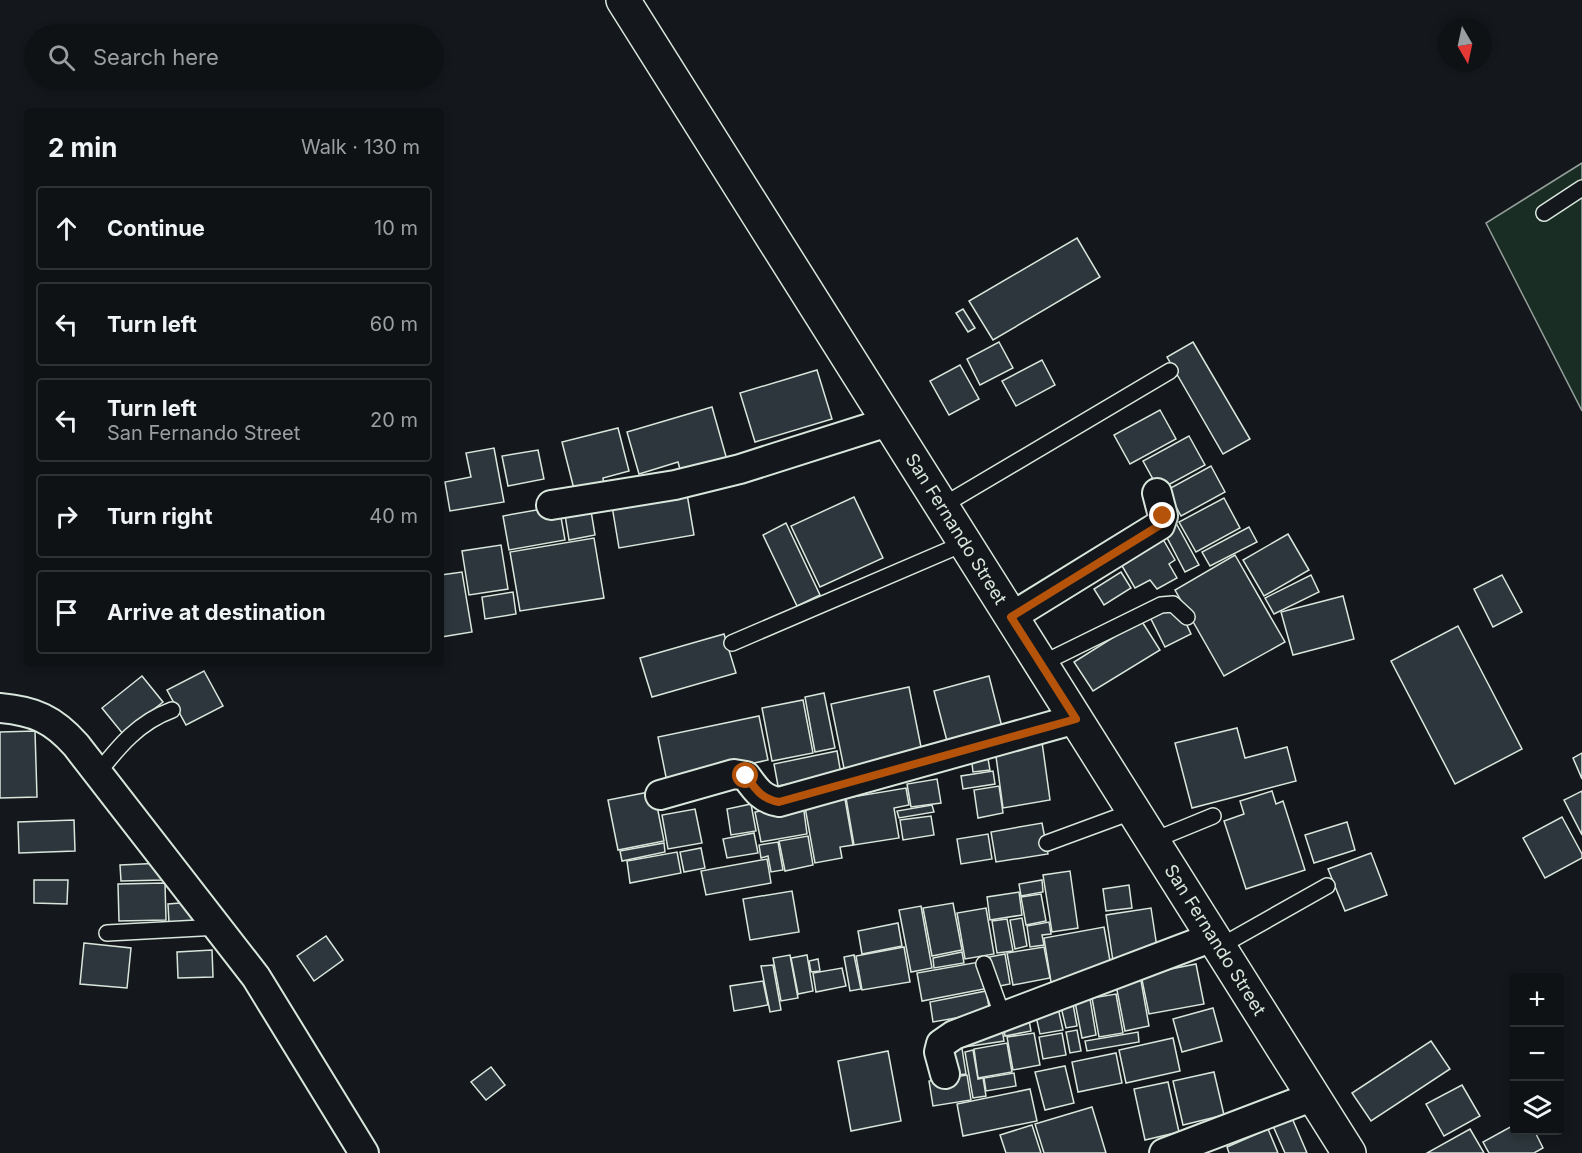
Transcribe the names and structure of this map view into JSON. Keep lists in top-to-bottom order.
{
  "streets": {
    "main road": ["San Fernando Street"]
  },
  "north": "bottom",
  "page": {
    "search": "Search here",
    "heading": ["2 min", "Walk · 130 m"],
    "list": [
      ["Continue", "10 m"],
      ["Turn left", "60 m"],
      ["Turn left", "San Fernando Street", "20 m"],
      ["Turn right", "40 m"],
      "Arrive at destination"
    ],
    "map_buttons": ["+", "−"]
  }
}
